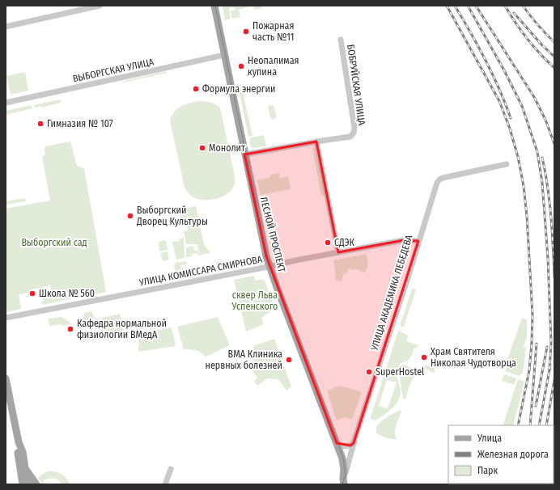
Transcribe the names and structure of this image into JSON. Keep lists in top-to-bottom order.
{
  "streets": {
    "main road": ["ЛЕСНОЙ ПРОСПЕКТ"],
    "street": [
      "ВЫБОРГСКАЯ УЛИЦА",
      "БОБРУЙСКАЯ УЛИЦА",
      "УЛИЦА КОМИССАРА СМИРНОВА",
      "УЛИЦА АКАДЕМИКА ЛЕБЕДЕВА"
    ]
  },
  "crossings": [
    ["ВЫБОРГСКАЯ УЛИЦА", "ЛЕСНОЙ ПРОСПЕКТ"],
    ["БОБРУЙСКАЯ УЛИЦА", "ЛЕСНОЙ ПРОСПЕКТ"],
    ["ЛЕСНОЙ ПРОСПЕКТ", "УЛИЦА КОМИССАРА СМИРНОВА"],
    ["ЛЕСНОЙ ПРОСПЕКТ", "УЛИЦА АКАДЕМИКА ЛЕБЕДЕВА"],
    ["УЛИЦА КОМИССАРА СМИРНОВА", "УЛИЦА АКАДЕМИКА ЛЕБЕДЕВА"]
  ],
  "parks": ["Выборгский сад", "сквер Льва Успенского"],
  "places": [
    "Пожарная часть №11",
    "Неопалимая купина",
    "Формула энергии",
    "Гимназия № 107",
    "Монолит",
    "Выборгский Дворец Культуры",
    "СДЭК",
    "Школа № 560",
    "Кафедра нормальной физиологии ВМедА",
    "Храм Святителя Николая Чудотворца",
    "ВМА Клиника нервных болезней",
    "SuperHostel"
  ],
  "legend": ["Улица", "Железная дорога", "Парк"]
}
